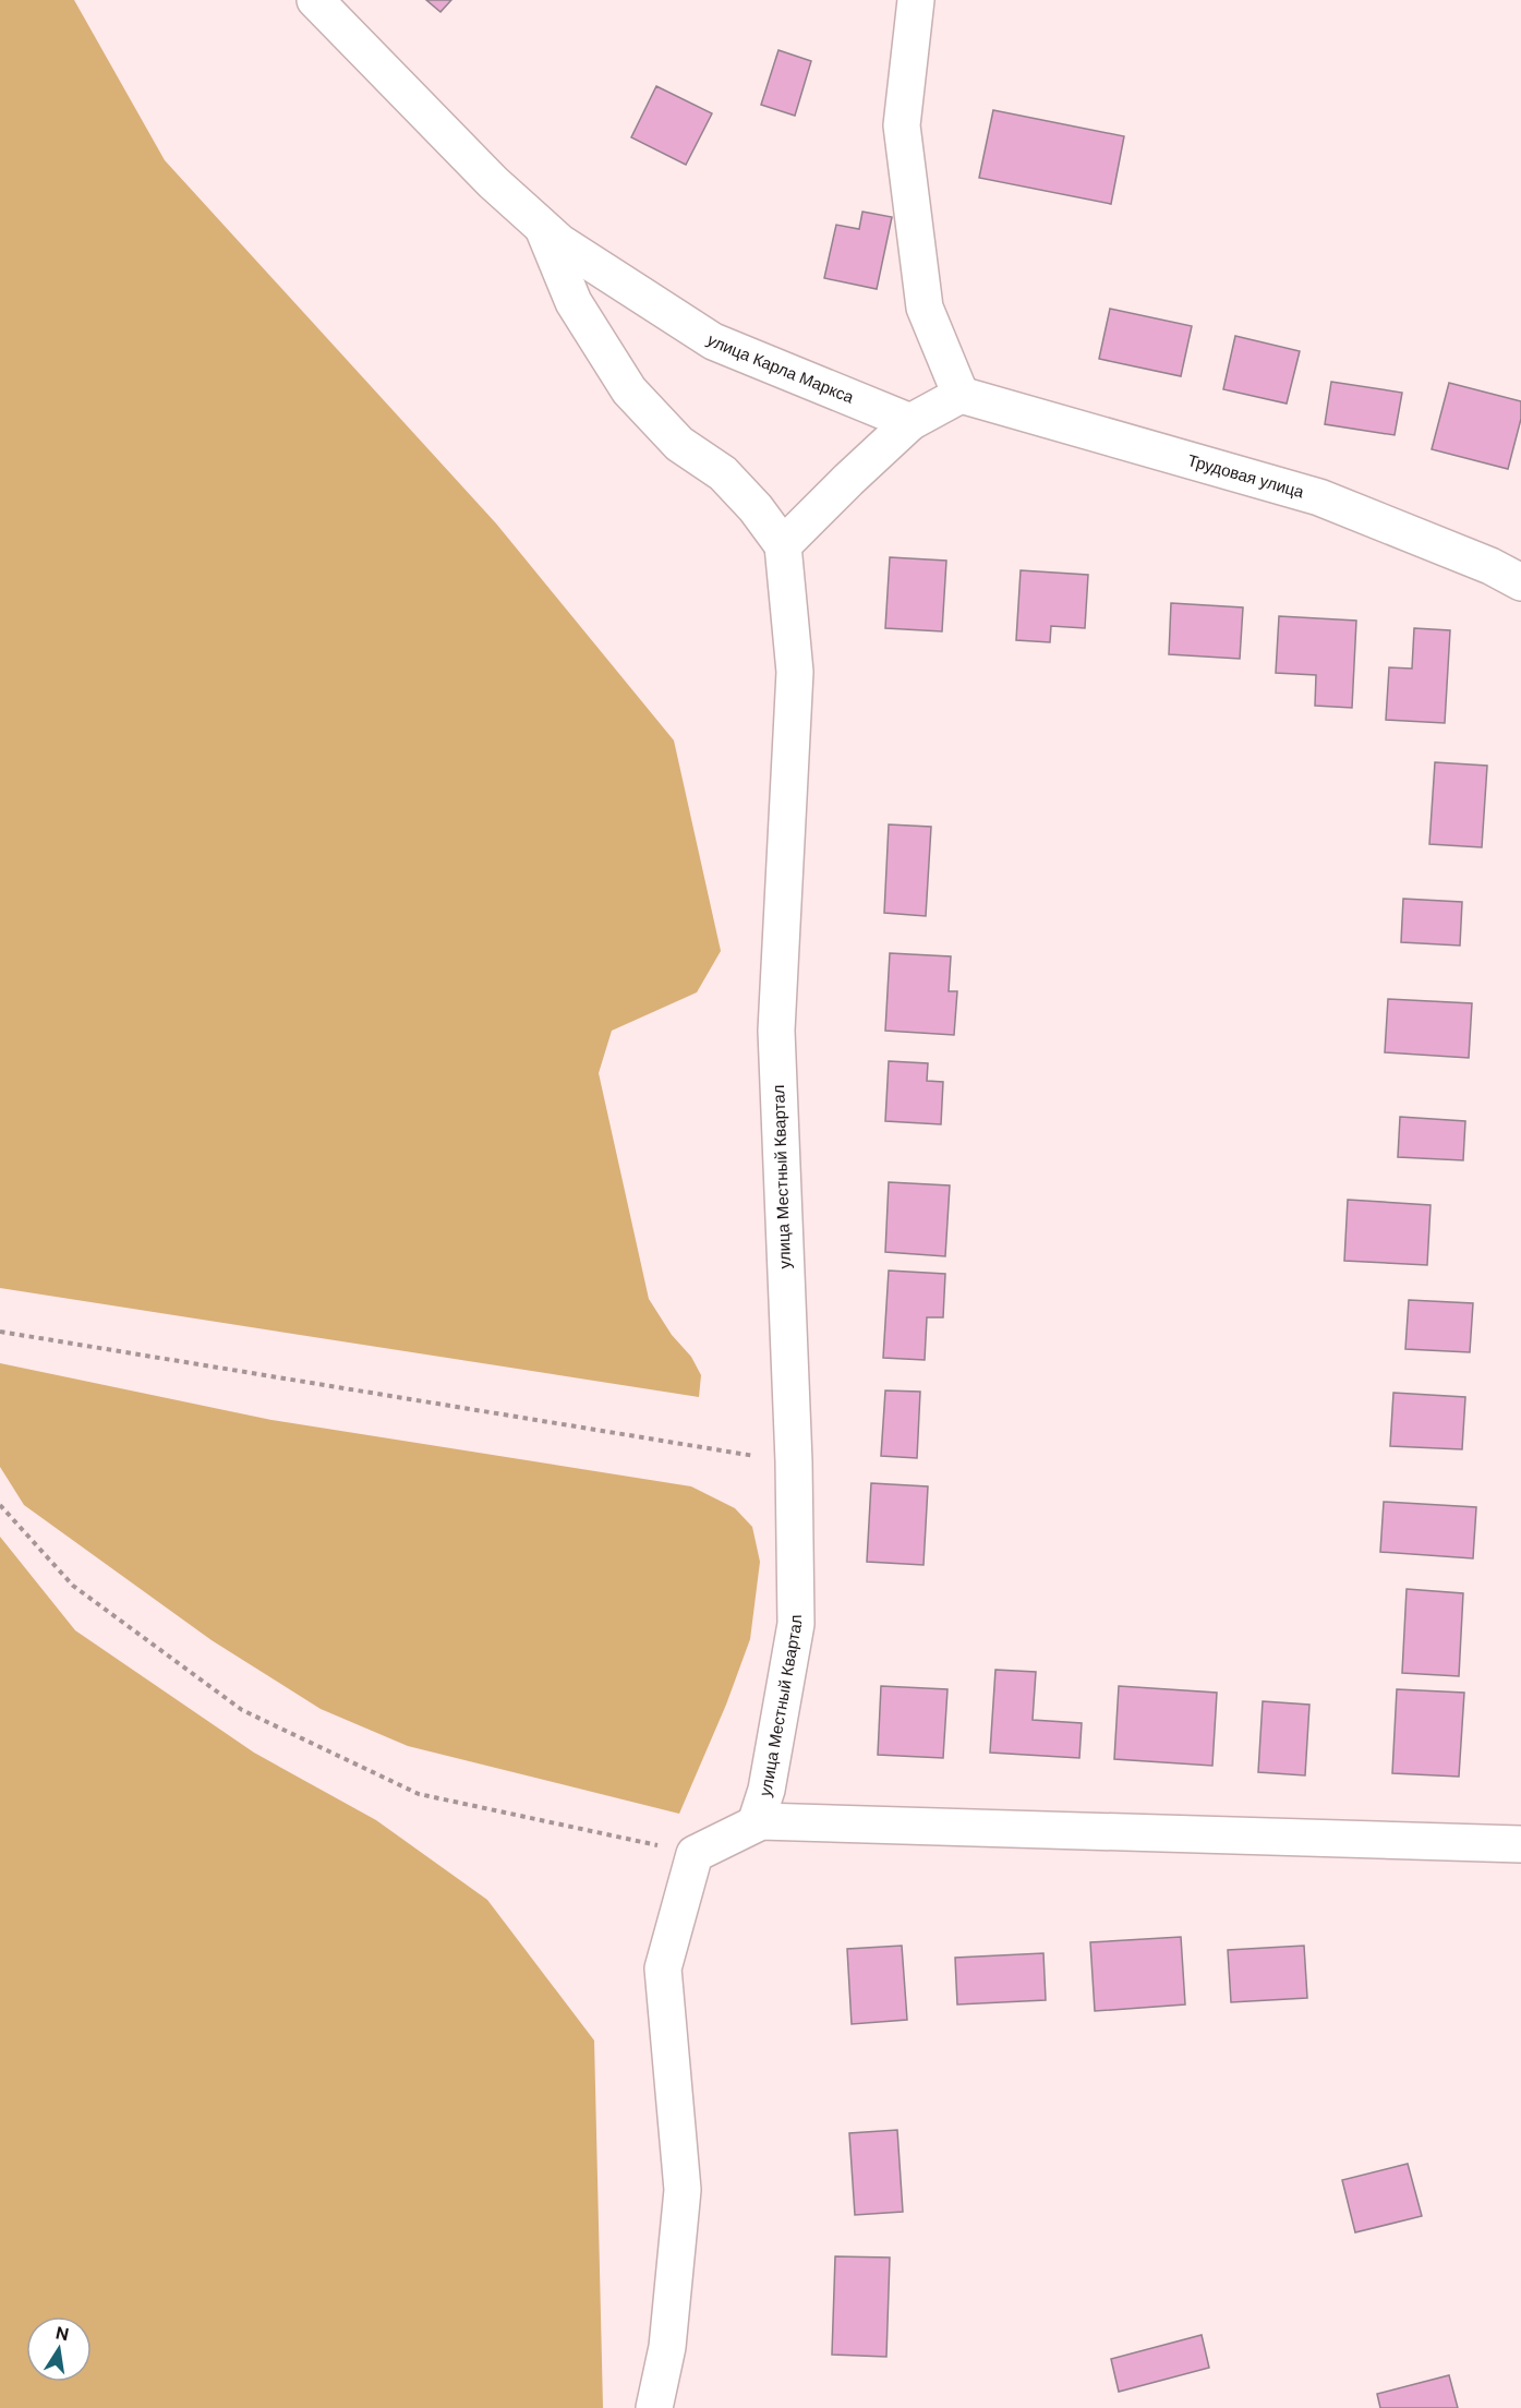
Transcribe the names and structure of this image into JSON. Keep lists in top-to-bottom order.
{
  "streets": {
    "street": ["улица Карла Маркса", "Трудовая улица", "улица Местный Квартал"]
  },
  "north": "top"
}
